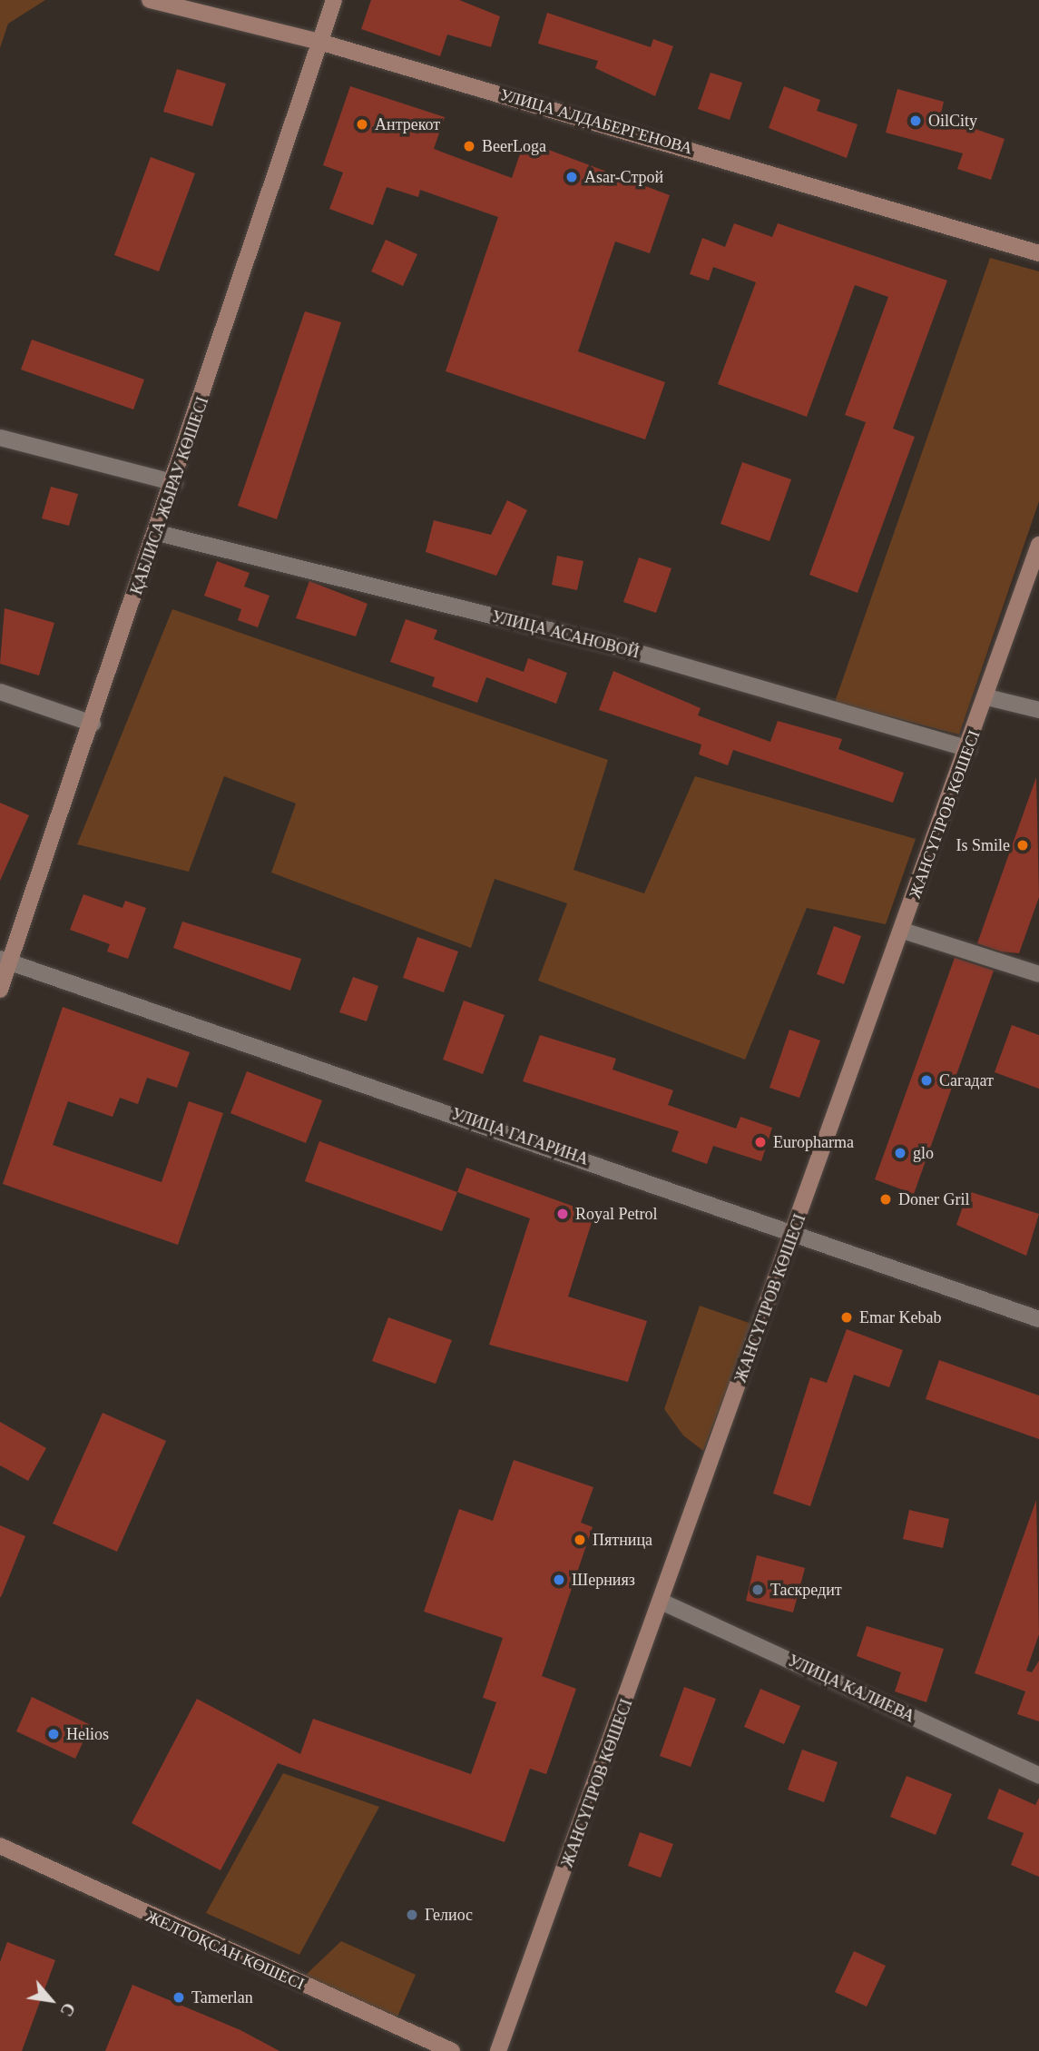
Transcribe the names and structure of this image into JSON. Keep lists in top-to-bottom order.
{
  "streets": {
    "main road": [
      "УЛИЦА АЛДАБЕРГЕНОВА",
      "ҚАБЛИСА ЖЫРАУ КӨШЕСІ",
      "ЖАНСҮГІРОВ КӨШЕСІ",
      "ЖЕЛТОҚСАН КӨШЕСІ"
    ],
    "street": ["УЛИЦА АСАНОВОЙ", "УЛИЦА ГАГАРИНА", "УЛИЦА КАЛИЕВА"]
  },
  "crossings": [
    ["УЛИЦА АЛДАБЕРГЕНОВА", "ҚАБЛИСА ЖЫРАУ КӨШЕСІ"],
    ["ҚАБЛИСА ЖЫРАУ КӨШЕСІ", "УЛИЦА АСАНОВОЙ"],
    ["ҚАБЛИСА ЖЫРАУ КӨШЕСІ", "УЛИЦА ГАГАРИНА"],
    ["УЛИЦА АСАНОВОЙ", "ЖАНСҮГІРОВ КӨШЕСІ"],
    ["ЖАНСҮГІРОВ КӨШЕСІ", "УЛИЦА ГАГАРИНА"],
    ["ЖАНСҮГІРОВ КӨШЕСІ", "УЛИЦА КАЛИЕВА"]
  ],
  "places": [
    "OilCity",
    "Антрекот",
    "BeerLoga",
    "Asar-Строй",
    "Is Smile",
    "Сагадат",
    "Europharma",
    "glo",
    "Doner Gril",
    "Royal Petrol",
    "Emar Kebab",
    "Пятница",
    "Шернияз",
    "Таскредит",
    "Helios",
    "Гелиос",
    "Tamerlan"
  ],
  "north": "bottom right"
}
